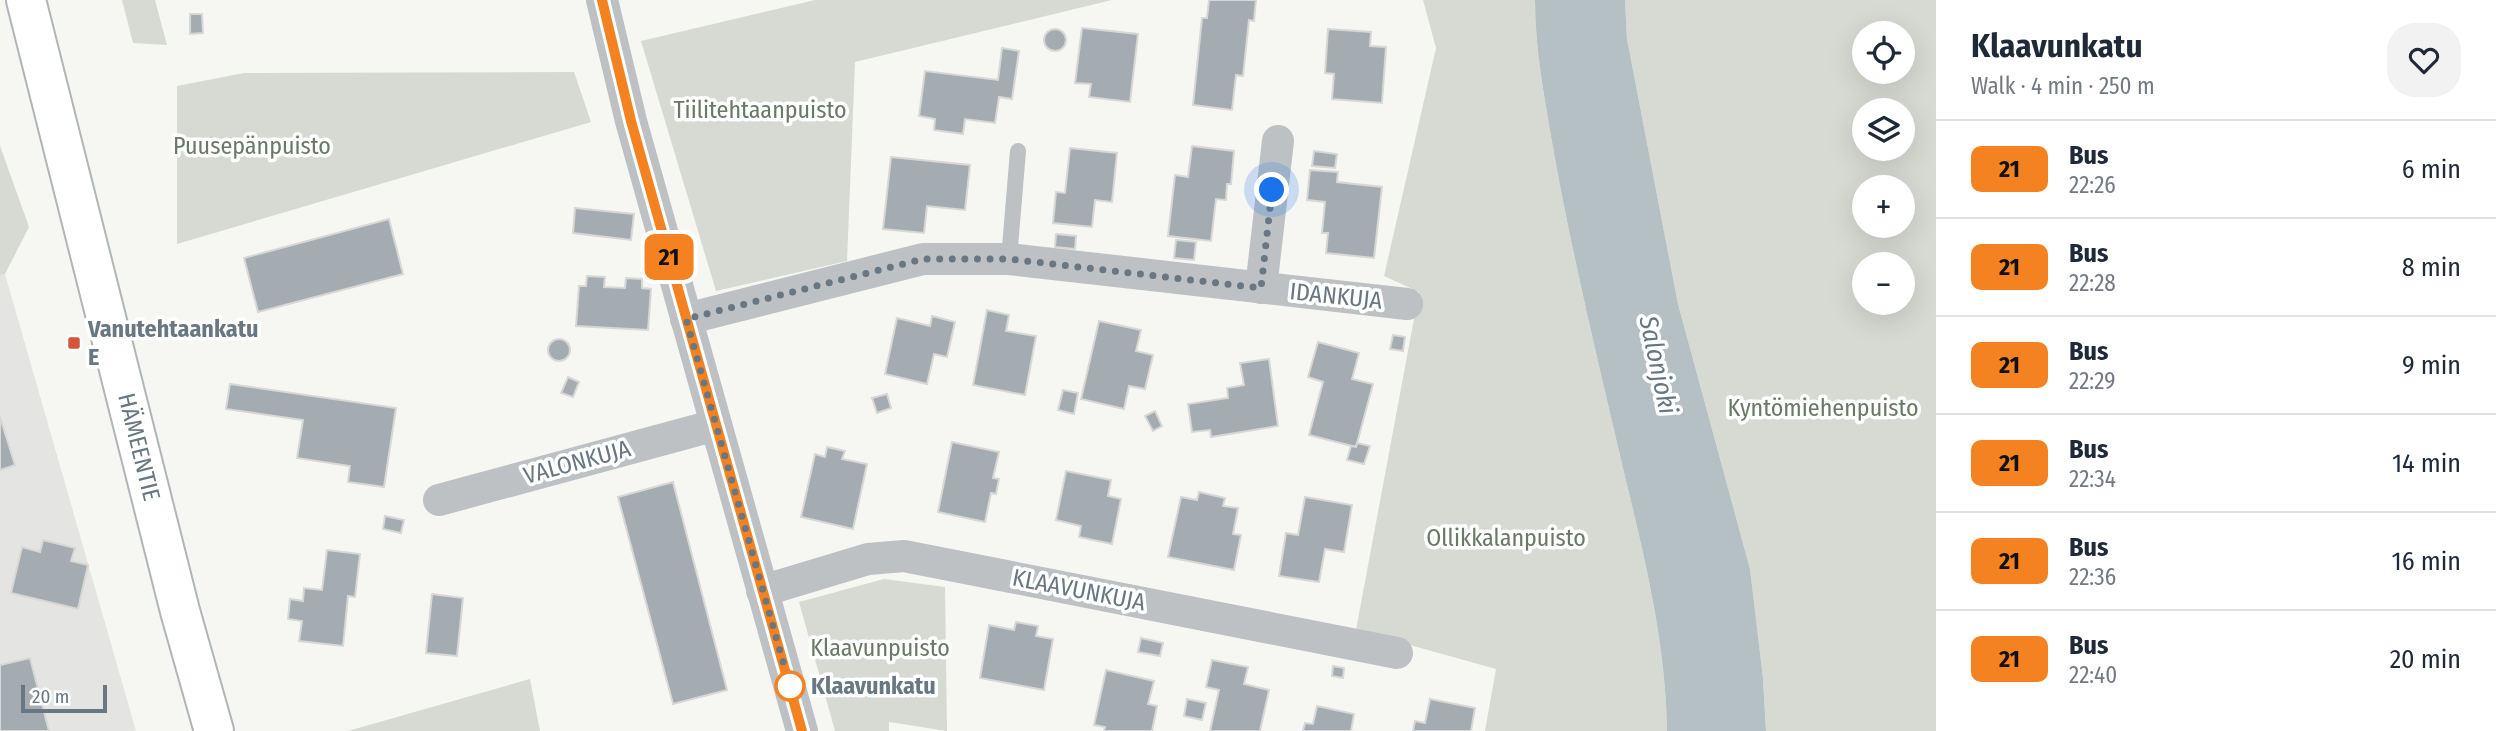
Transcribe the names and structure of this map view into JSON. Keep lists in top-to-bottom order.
{
  "streets": {
    "main road": ["HÄMEENTIE"],
    "street": ["IDANKUJA", "VALONKUJA", "KLAAVUNKUJA"]
  },
  "water": ["Salonjoki"],
  "parks": [
    "Tiilitehtaanpuisto",
    "Puusepänpuisto",
    "Kyntömiehenpuisto",
    "Ollikkalanpuisto",
    "Klaavunpuisto"
  ],
  "places": {
    "transit": ["Vanutehtaankatu E"],
    "other": ["Klaavunkatu"]
  },
  "lines": ["bus line 21"],
  "scale_bar": "20 m",
  "page": {
    "on_map": "21",
    "heading": ["Klaavunkatu", "Walk · 4 min · 250 m"],
    "map_buttons": ["+", "−"],
    "list": [
      {
        "mark": "21",
        "name": "Bus",
        "note": "22:26",
        "value": "6 min"
      },
      {
        "mark": "21",
        "name": "Bus",
        "note": "22:28",
        "value": "8 min"
      },
      {
        "mark": "21",
        "name": "Bus",
        "note": "22:29",
        "value": "9 min"
      },
      {
        "mark": "21",
        "name": "Bus",
        "note": "22:34",
        "value": "14 min"
      },
      {
        "mark": "21",
        "name": "Bus",
        "note": "22:36",
        "value": "16 min"
      },
      {
        "mark": "21",
        "name": "Bus",
        "note": "22:40",
        "value": "20 min"
      }
    ],
    "scale": "20 m"
  }
}
